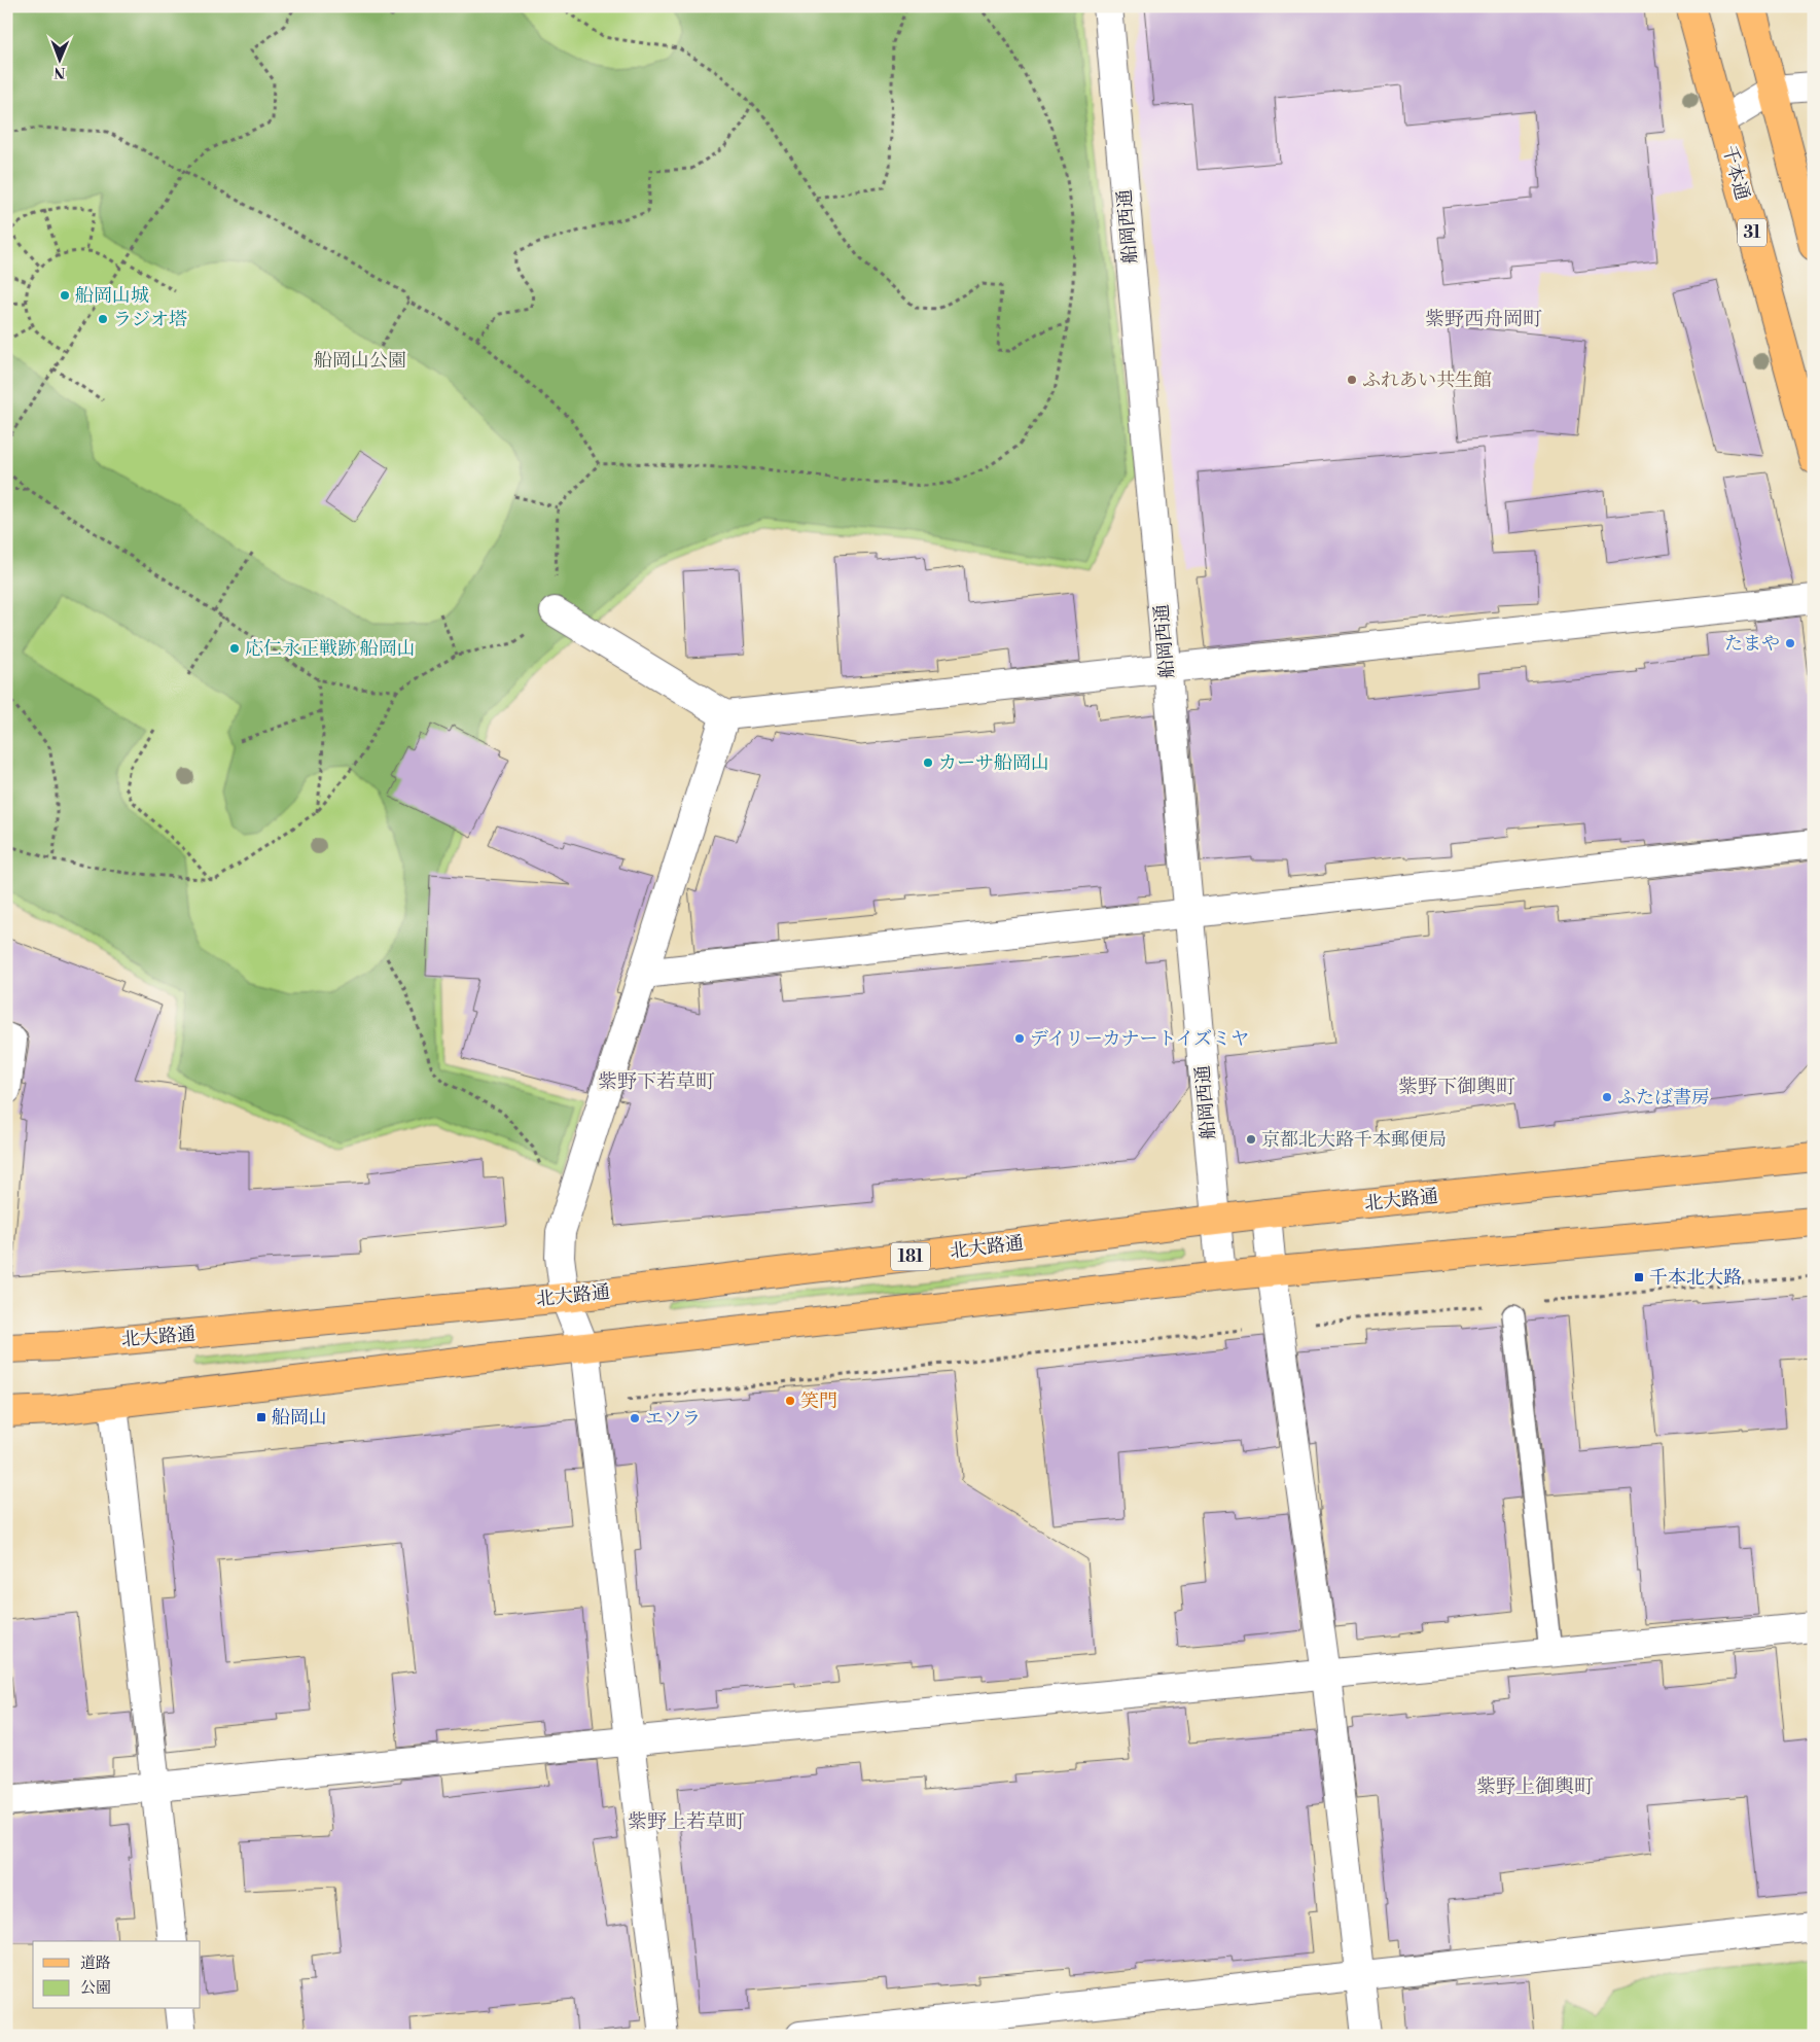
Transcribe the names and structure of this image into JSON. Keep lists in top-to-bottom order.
{
  "streets": {
    "main road": [
      "千本通",
      "31",
      "北大路通",
      "181"
    ],
    "street": ["船岡西通"]
  },
  "crossings": [
    ["船岡西通", "北大路通"]
  ],
  "districts": [
    "紫野西舟岡町",
    "紫野下若草町",
    "紫野下御輿町",
    "紫野上御輿町",
    "紫野上若草町"
  ],
  "parks": ["船岡山公園"],
  "places": {
    "other": [
      "船岡山城",
      "ラジオ塔",
      "ふれあい共生館",
      "たまや",
      "応仁永正戦跡 船岡山",
      "カーサ船岡山",
      "デイリーカナートイズミヤ",
      "ふたば書房",
      "京都北大路千本郵便局",
      "笑門",
      "エソラ"
    ],
    "transit": ["千本北大路", "船岡山"]
  },
  "legend": ["道路", "公園"],
  "north": "bottom"
}
